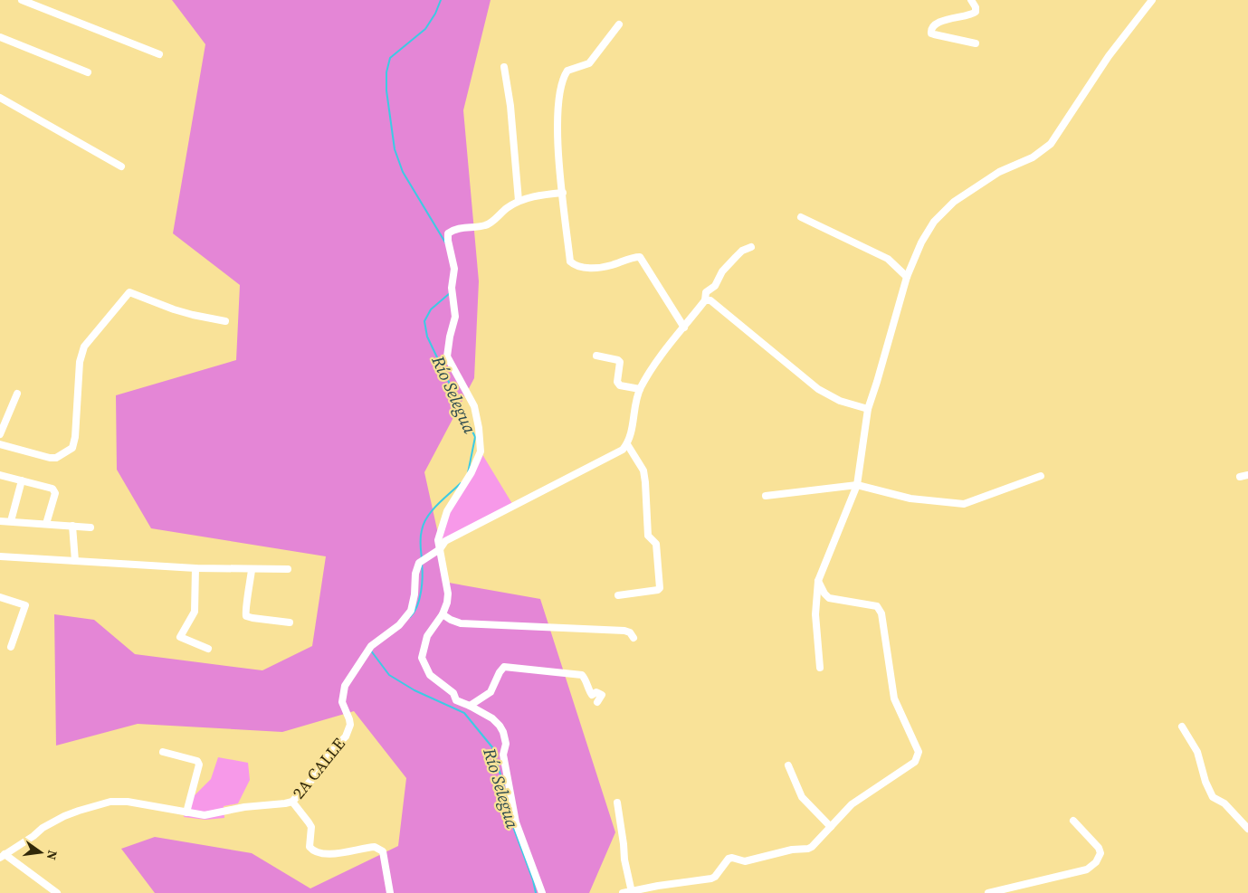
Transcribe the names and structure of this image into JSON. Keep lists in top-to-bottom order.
{
  "streets": {
    "street": ["2A CALLE"]
  },
  "water": ["Río Selegua"],
  "north": "right"
}
